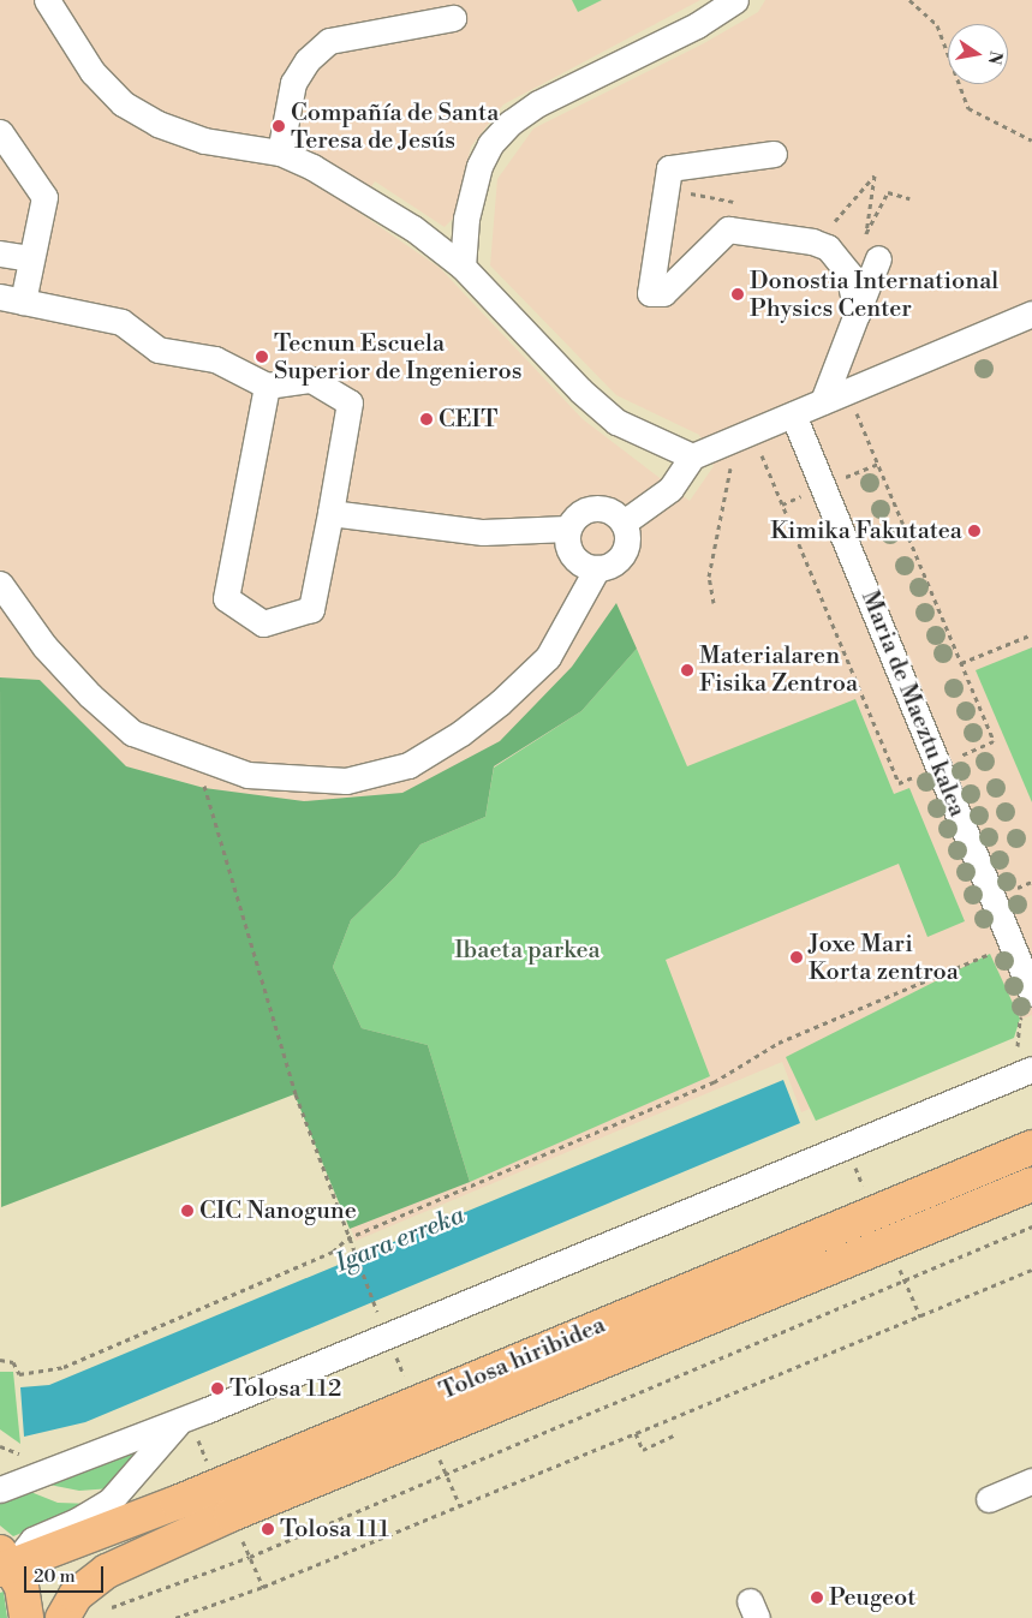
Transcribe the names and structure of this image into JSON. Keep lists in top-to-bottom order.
{
  "streets": {
    "main road": ["Tolosa hiribidea"],
    "street": ["Maria de Maeztu kalea"]
  },
  "water": ["Igara erreka"],
  "parks": ["Ibaeta parkea"],
  "places": [
    "Compañía de Santa Teresa de Jesús",
    "Donostia International Physics Center",
    "Tecnun Escuela Superior de Ingenieros",
    "CEIT",
    "Kimika Fakutatea",
    "Materialaren Fisika Zentroa",
    "Joxe Mari Korta zentroa",
    "CIC Nanogune",
    "Tolosa 112",
    "Tolosa 111",
    "Peugeot"
  ],
  "scale_bar": "20 m",
  "north": "right"
}
